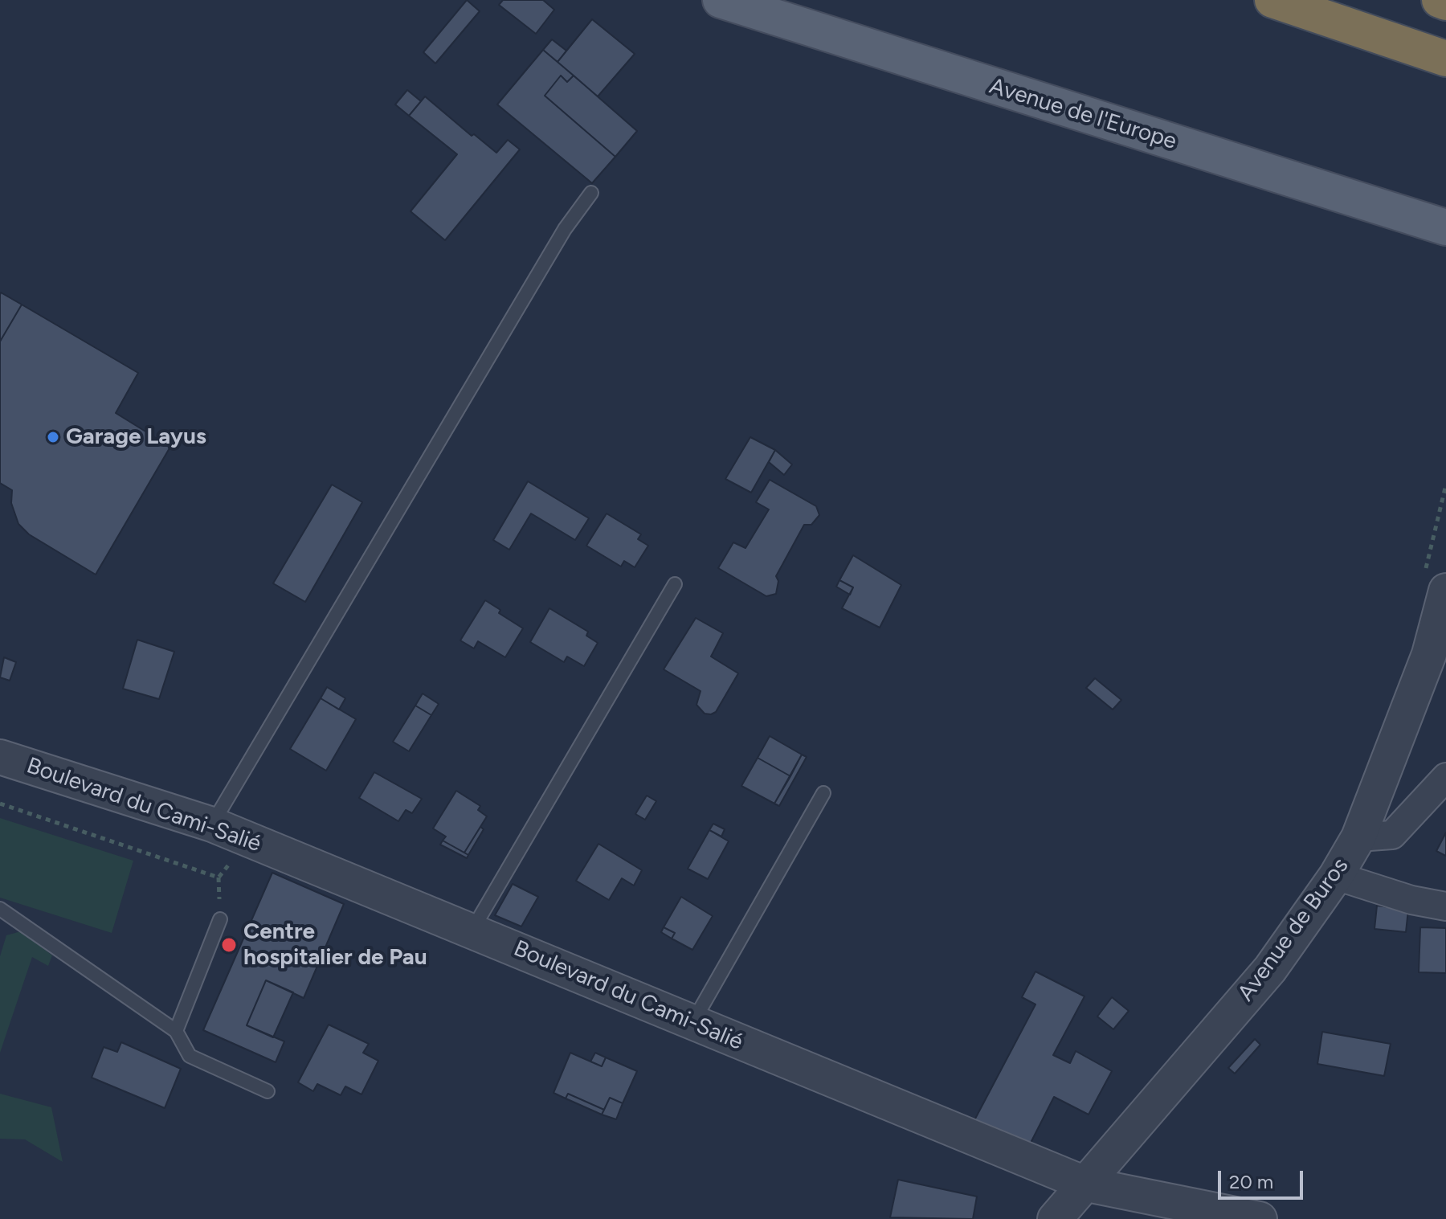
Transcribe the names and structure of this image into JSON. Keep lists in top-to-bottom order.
{
  "streets": {
    "main road": ["Avenue de l'Europe"],
    "street": ["Boulevard du Cami-Salié", "Avenue de Buros"]
  },
  "crossings": [
    ["Boulevard du Cami-Salié", "Avenue de Buros"]
  ],
  "places": ["Garage Layus", "Centre hospitalier de Pau"],
  "scale_bar": "20 m"
}
